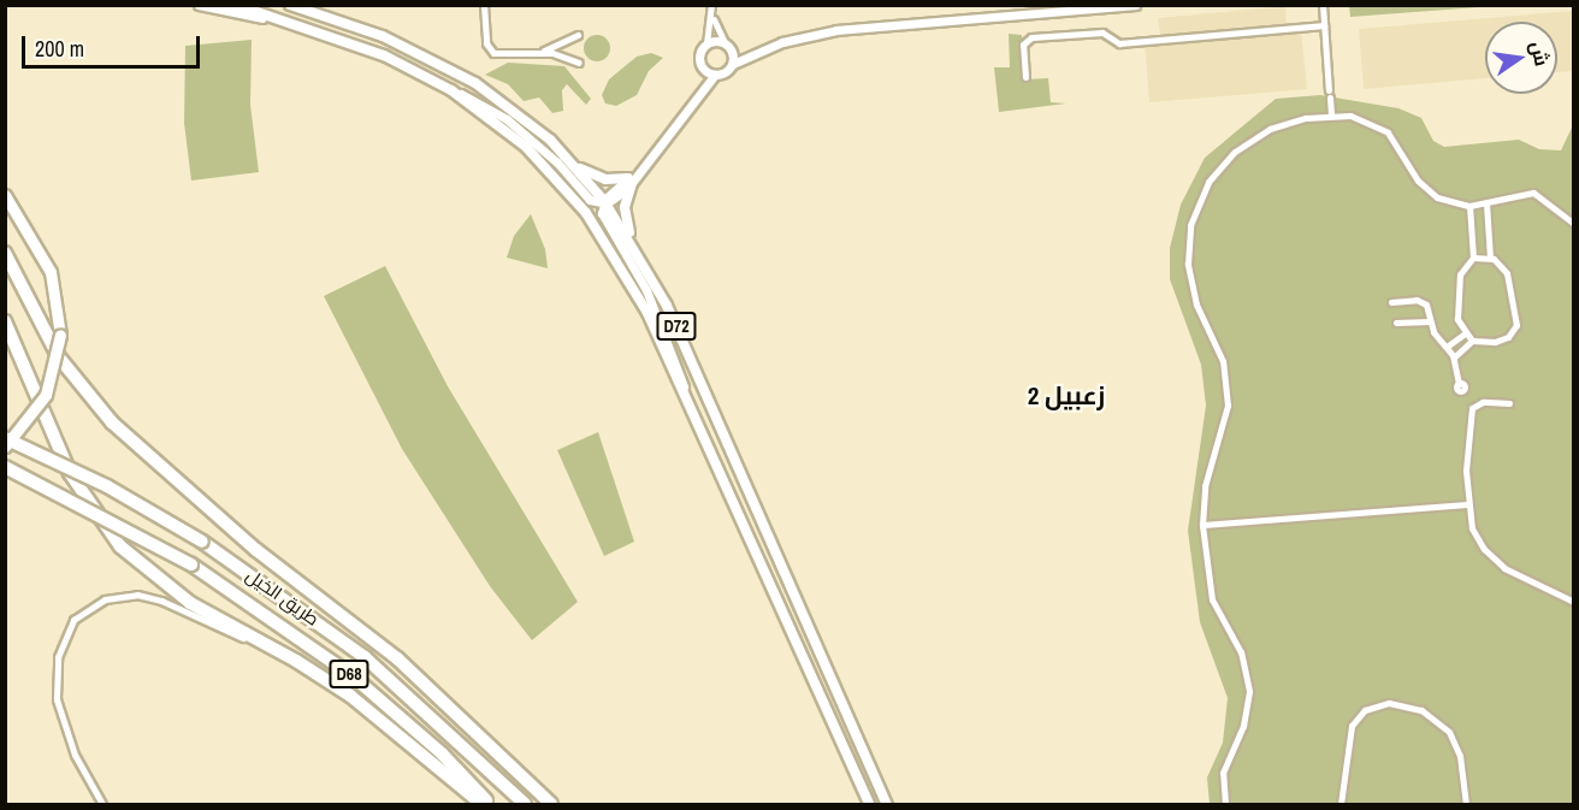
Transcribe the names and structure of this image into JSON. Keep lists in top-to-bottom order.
{
  "streets": {
    "highway": ["طريق الخيل", "D68"],
    "main road": ["D72"]
  },
  "districts": ["زعبيل 2"],
  "scale_bar": "200 m",
  "north": "right"
}
